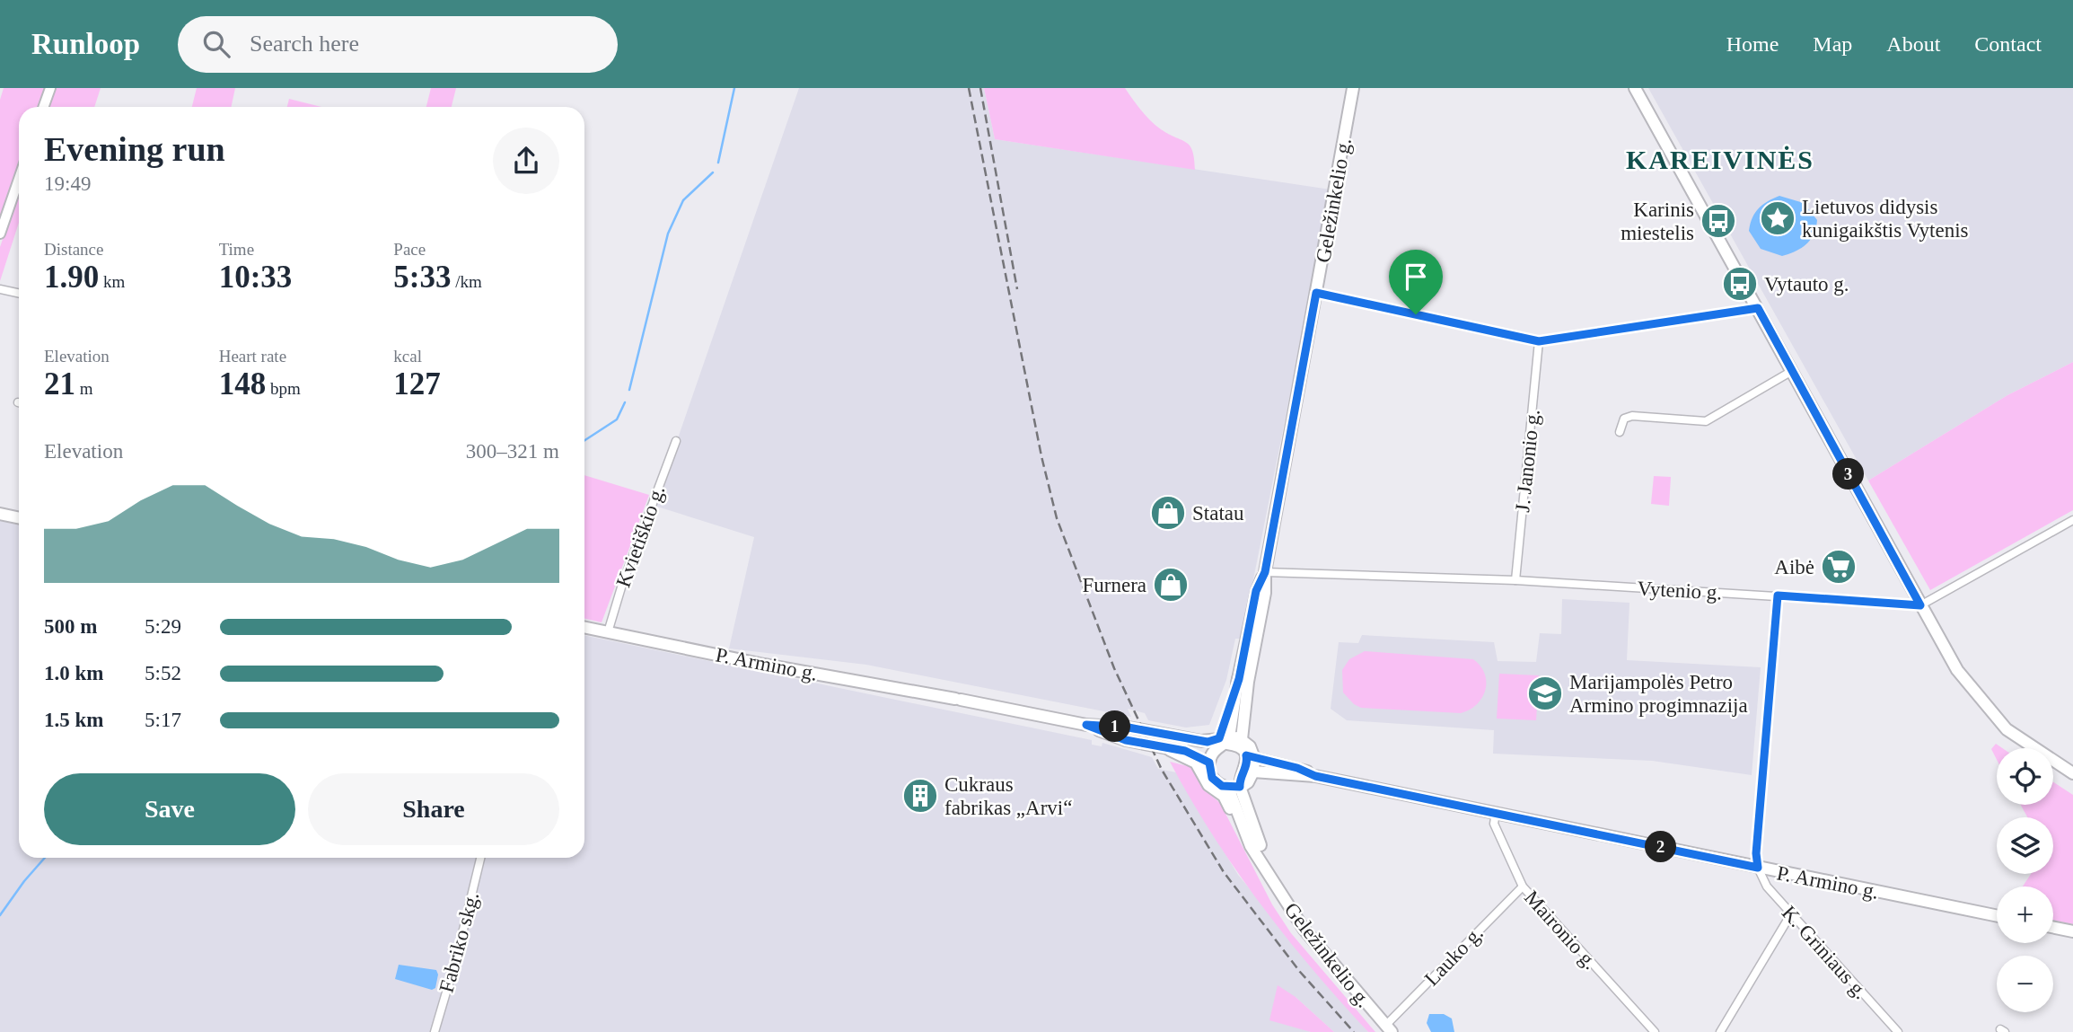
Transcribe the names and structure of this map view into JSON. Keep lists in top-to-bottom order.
{
  "streets": {
    "main road": ["Geležinkelio g.", "P. Armino g."],
    "street": [
      "J. Janonio g.",
      "Kvietiškio g.",
      "Vytenio g.",
      "Maironio g.",
      "Fabriko skg.",
      "K. Griniaus g.",
      "Lauko g."
    ]
  },
  "crossings": [
    ["Geležinkelio g.", "Vytenio g."],
    ["Geležinkelio g.", "P. Armino g."],
    ["Geležinkelio g.", "Lauko g."],
    ["J. Janonio g.", "Vytenio g."],
    ["Kvietiškio g.", "P. Armino g."],
    ["P. Armino g.", "Maironio g."],
    ["P. Armino g.", "K. Griniaus g."],
    ["Maironio g.", "Lauko g."]
  ],
  "districts": ["KAREIVINĖS"],
  "places": {
    "place": ["Lietuvos didysis kunigaikštis Vytenis"],
    "bus stop": ["Karinis miestelis", "Vytauto g."],
    "shop": ["Statau", "Furnera"],
    "supermarket": ["Aibė"],
    "school or university": ["Marijampolės Petro Armino progimnazija"],
    "building": ["Cukraus fabrikas „Arvi“"]
  },
  "page": {
    "header": "Runloop",
    "search": "Search here",
    "nav": [
      "Home",
      "Map",
      "About",
      "Contact"
    ],
    "heading": ["Evening run", "19:49"],
    "stats": [
      ["Distance", "1.90 km"],
      ["Time", "10:33"],
      ["Pace", "5:33 /km"],
      ["Elevation", "21 m"],
      ["Heart rate", "148 bpm"],
      ["kcal", "127"]
    ],
    "chart": ["Elevation", "300–321 m"],
    "pins": ["3", "1", "2"],
    "list": [
      {
        "name": "500 m",
        "note": "5:29"
      },
      {
        "name": "1.0 km",
        "note": "5:52"
      },
      {
        "name": "1.5 km",
        "note": "5:17"
      }
    ],
    "map_buttons": ["+", "−"],
    "buttons": ["Save", "Share"]
  }
}
